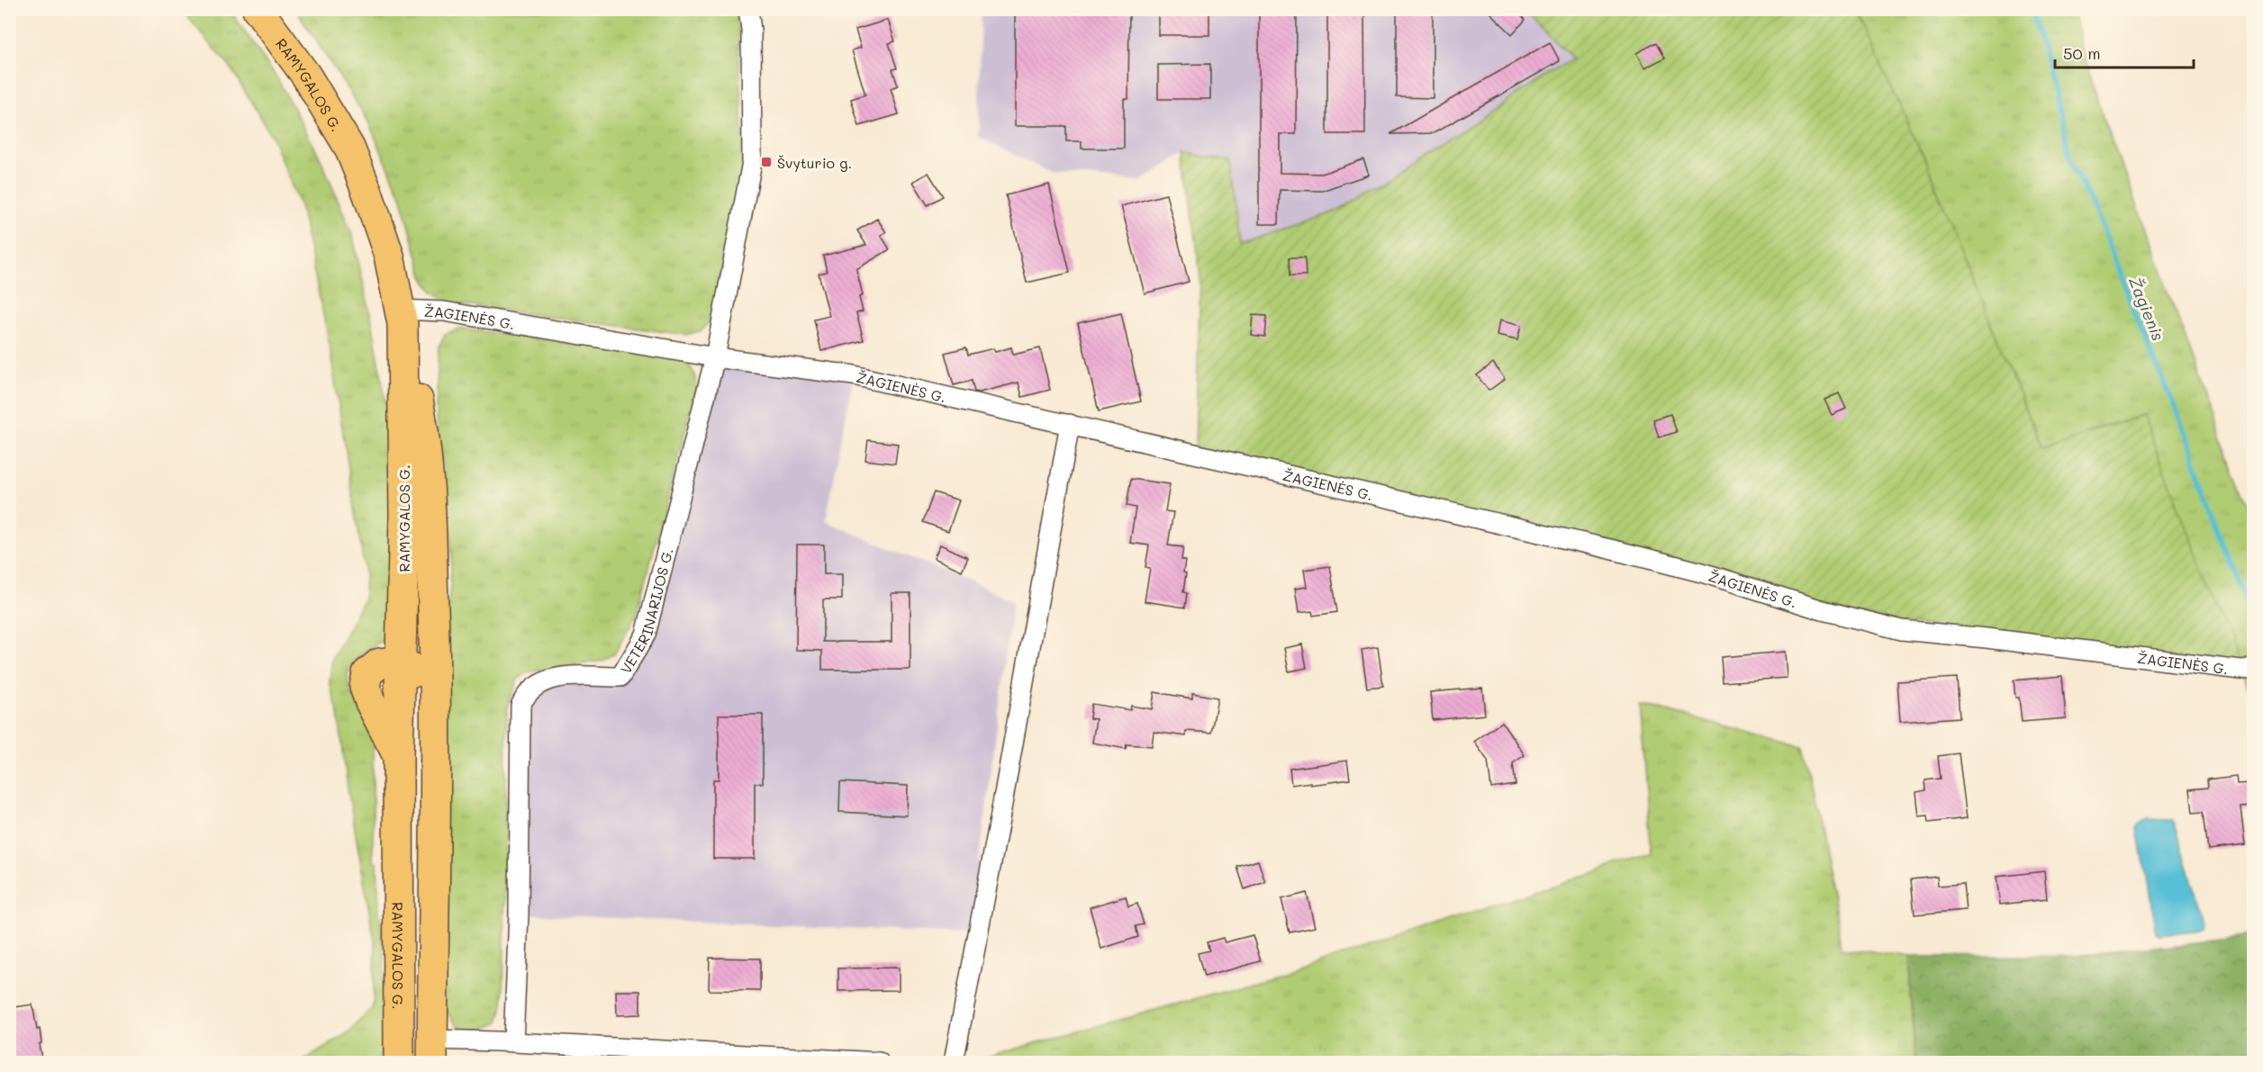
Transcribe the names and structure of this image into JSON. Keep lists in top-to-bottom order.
{
  "streets": {
    "highway": ["RAMYGALOS G."],
    "street": ["ŽAGIENĖS G.", "VETERINARIJOS G."]
  },
  "crossings": [
    ["RAMYGALOS G.", "ŽAGIENĖS G."],
    ["ŽAGIENĖS G.", "VETERINARIJOS G."]
  ],
  "water": ["Žagienis"],
  "places": {
    "transit": ["Švyturio g."]
  },
  "scale_bar": "50 m"
}
